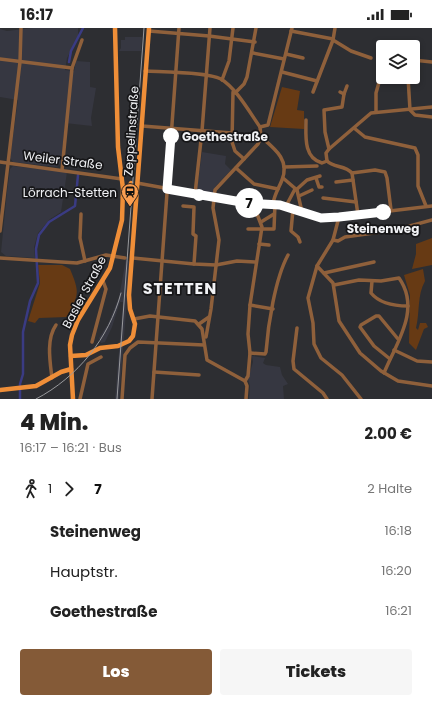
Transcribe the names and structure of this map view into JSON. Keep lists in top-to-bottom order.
{
  "streets": {
    "main road": ["Zeppelinstraße", "Basler Straße"],
    "street": ["Weiler Straße"]
  },
  "crossings": [
    ["Weiler Straße", "Basler Straße"]
  ],
  "districts": ["STETTEN"],
  "places": {
    "other": ["Goethestraße", "Steinenweg"],
    "station": ["Lörrach-Stetten"]
  },
  "lines": ["bus line 7"],
  "page": {
    "status": "16:17",
    "on_map": "7",
    "heading": ["4 Min.", "16:17 – 16:21 · Bus", "2.00 €"],
    "legs": ["1", "7", "2 Halte"],
    "list": [
      {
        "name": "Steinenweg",
        "value": "16:18"
      },
      {
        "name": "Hauptstr.",
        "value": "16:20"
      },
      {
        "name": "Goethestraße",
        "value": "16:21"
      }
    ],
    "buttons": ["Los", "Tickets"]
  }
}
